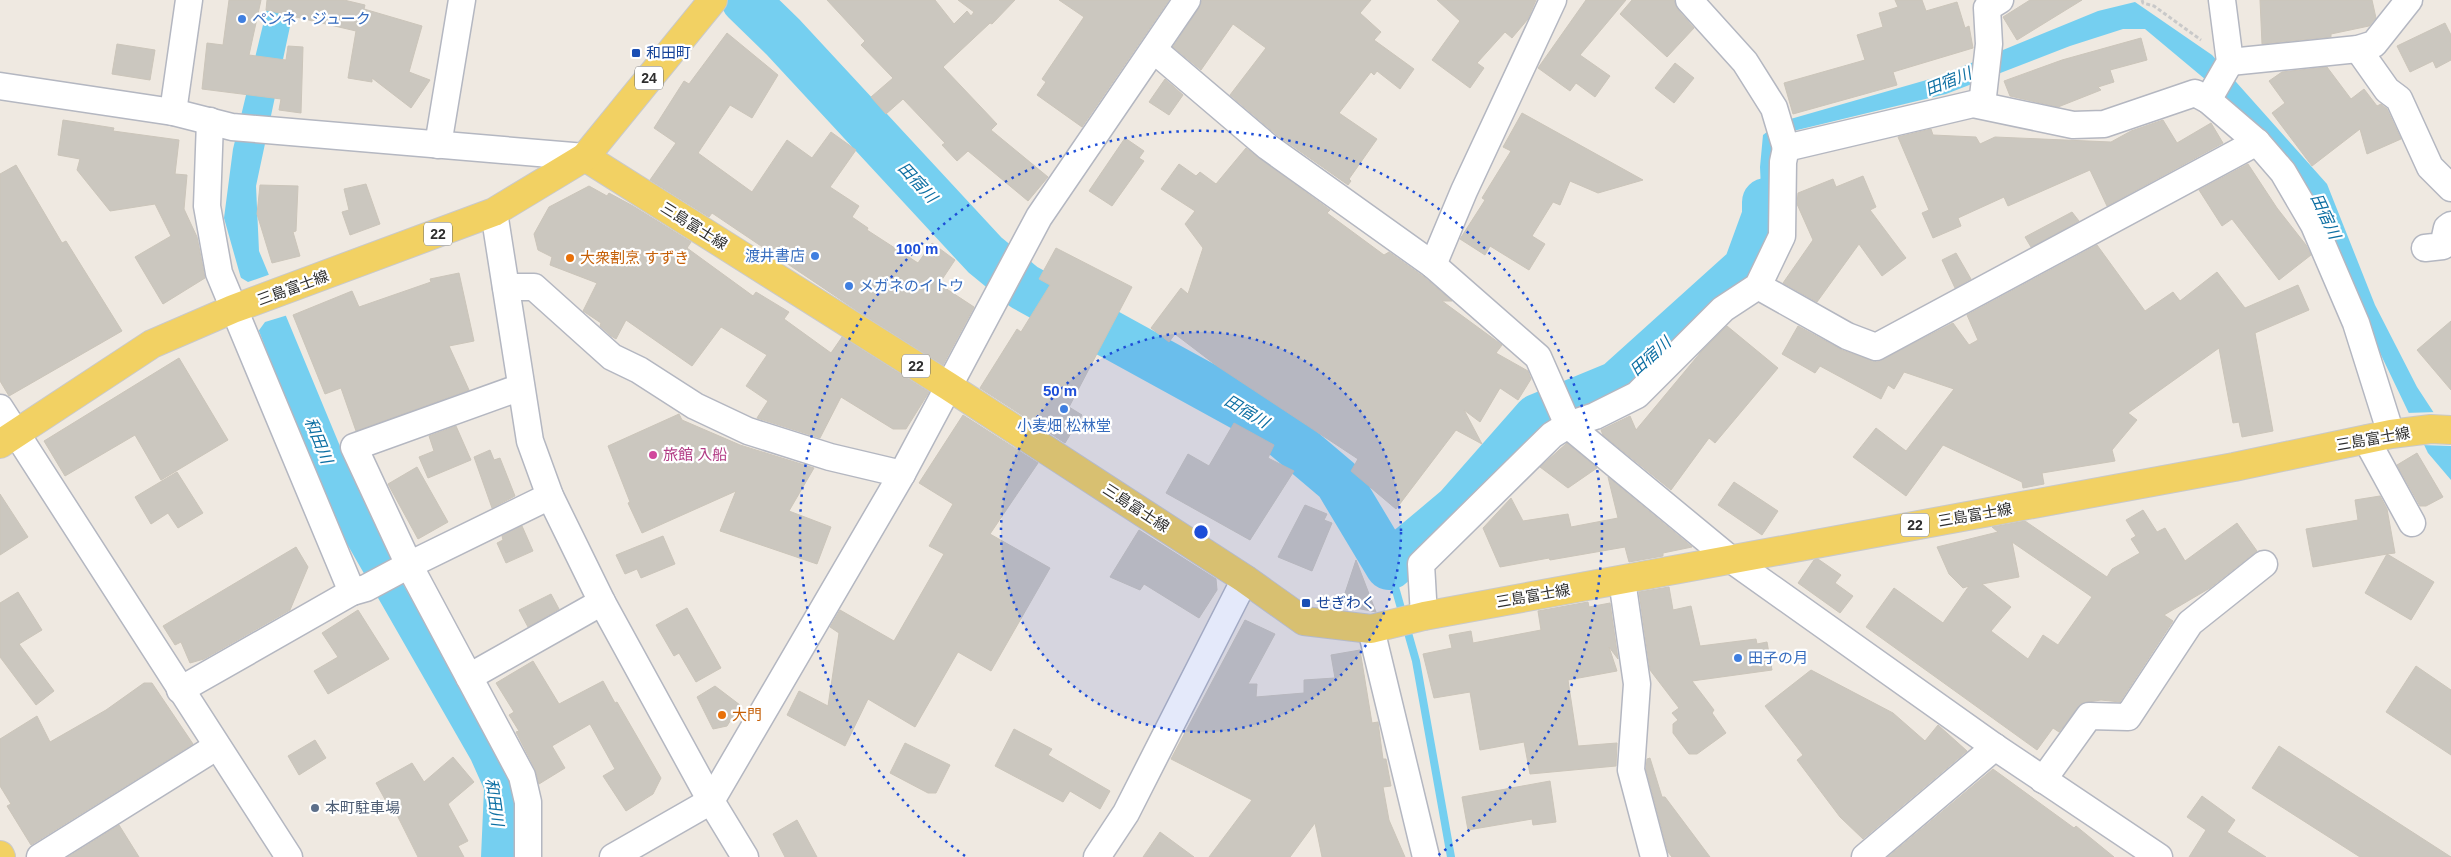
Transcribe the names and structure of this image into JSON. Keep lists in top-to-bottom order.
{
  "streets": {
    "main road": ["24", "三島富士線", "22"]
  },
  "crossings": [
    ["24", "三島富士線"]
  ],
  "water": ["田宿川", "和田川"],
  "places": {
    "other": [
      "ペンネ・ジューク",
      "渡井書店",
      "大衆割烹 すずき",
      "メガネのイトウ",
      "小麦畑 松林堂",
      "旅館 入船",
      "田子の月",
      "大門",
      "本町駐車場"
    ],
    "transit": ["和田町", "せぎわく"]
  },
  "rings": ["100 m", "50 m"]
}
